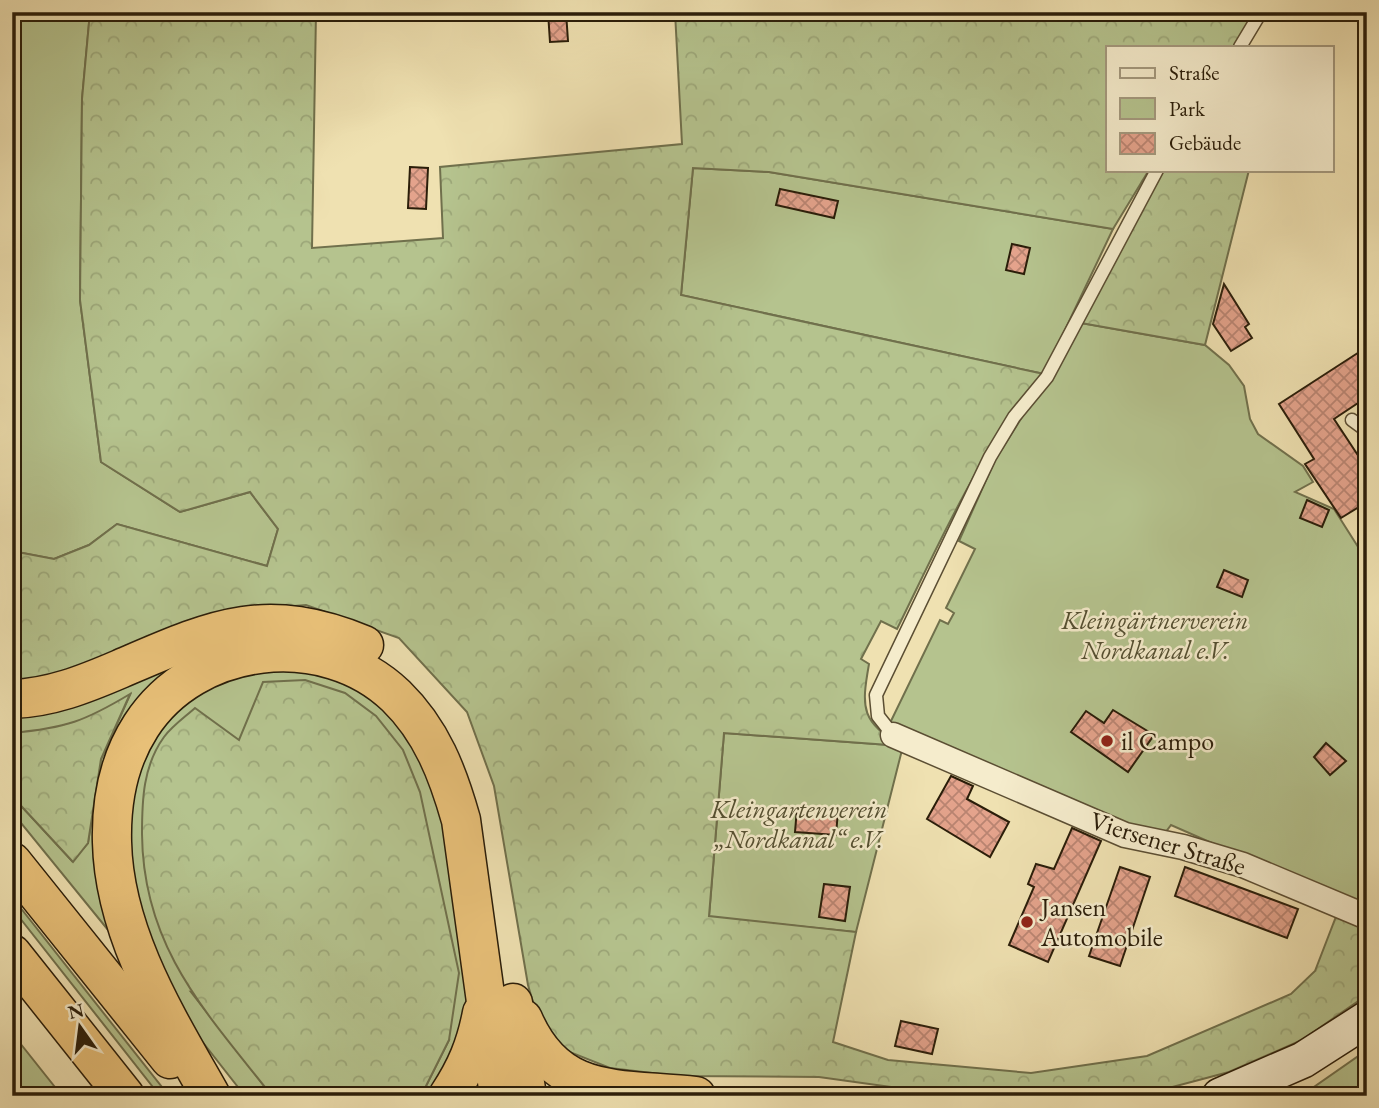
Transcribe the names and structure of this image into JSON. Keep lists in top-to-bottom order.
{
  "streets": {
    "street": ["Viersener Straße"]
  },
  "parks": ["Kleingärtnerverein Nordkanal e.V.", "Kleingartenverein „Nordkanal“ e.V."],
  "places": ["il Campo", "Jansen Automobile"],
  "legend": ["Straße", "Park", "Gebäude"],
  "north": "top"
}
